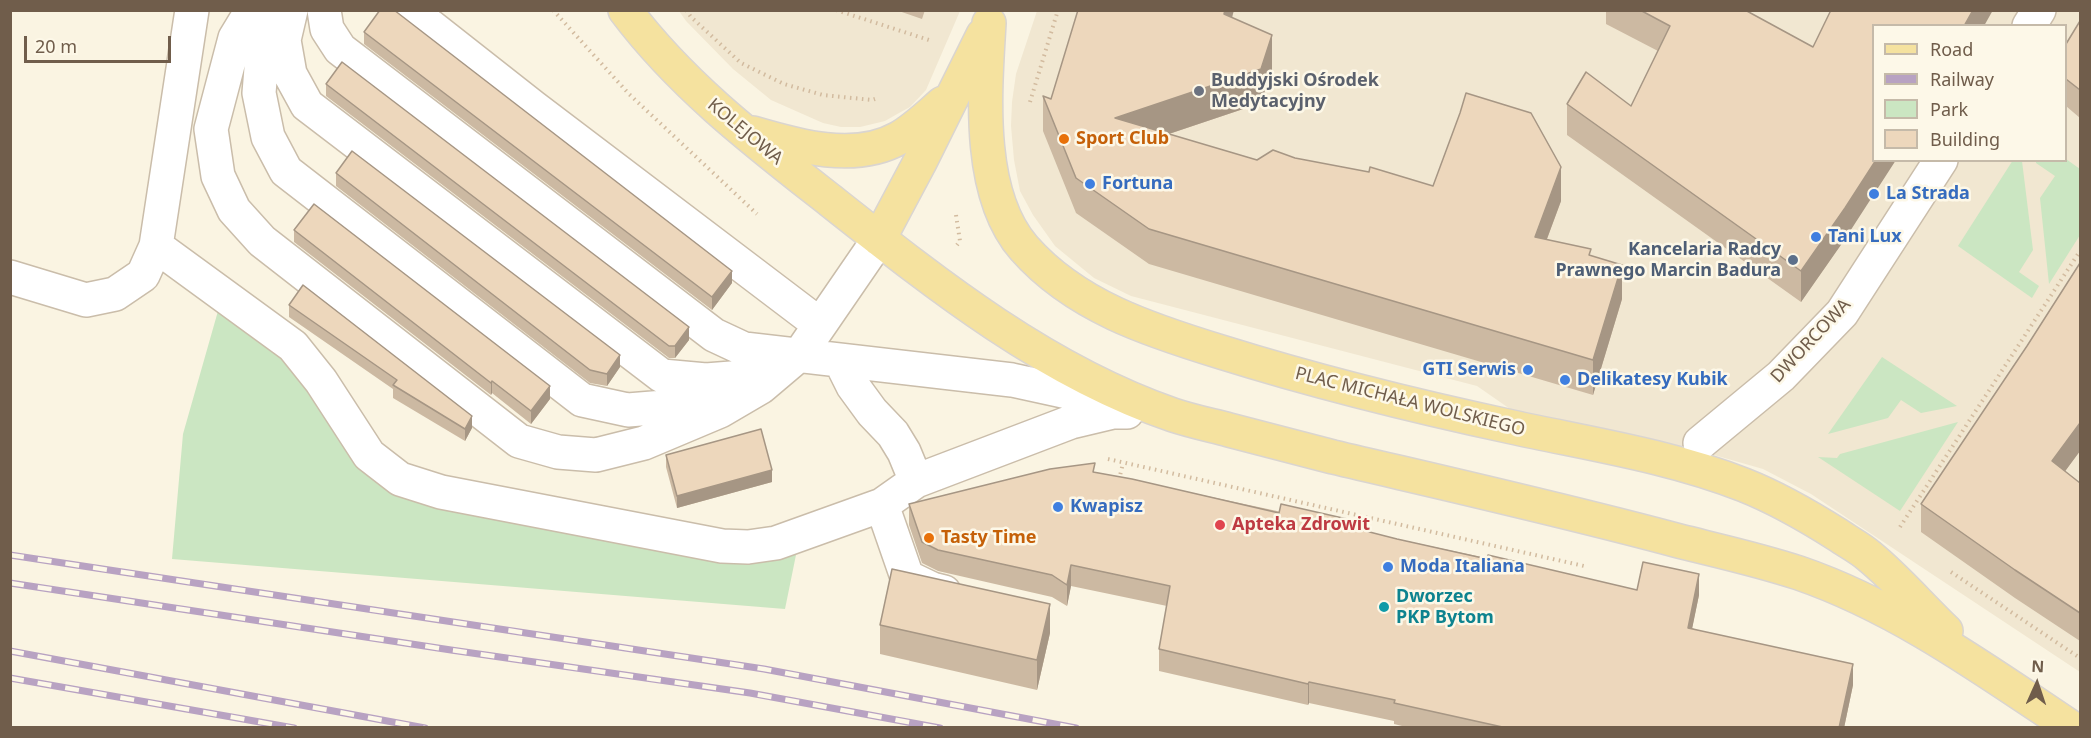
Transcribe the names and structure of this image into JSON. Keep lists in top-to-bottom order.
{
  "streets": {
    "main road": ["KOLEJOWA", "PLAC MICHAŁA WOLSKIEGO"],
    "street": ["DWORCOWA"]
  },
  "crossings": [
    ["KOLEJOWA", "PLAC MICHAŁA WOLSKIEGO"]
  ],
  "places": [
    "Buddyjski Ośrodek Medytacyjny",
    "Sport Club",
    "Fortuna",
    "La Strada",
    "Tani Lux",
    "Kancelaria Radcy Prawnego Marcin Badura",
    "GTI Serwis",
    "Delikatesy Kubik",
    "Kwapisz",
    "Apteka Zdrowit",
    "Tasty Time",
    "Moda Italiana",
    "Dworzec PKP Bytom"
  ],
  "legend": [
    "Road",
    "Railway",
    "Park",
    "Building"
  ],
  "scale_bar": "20 m",
  "north": "top"
}
